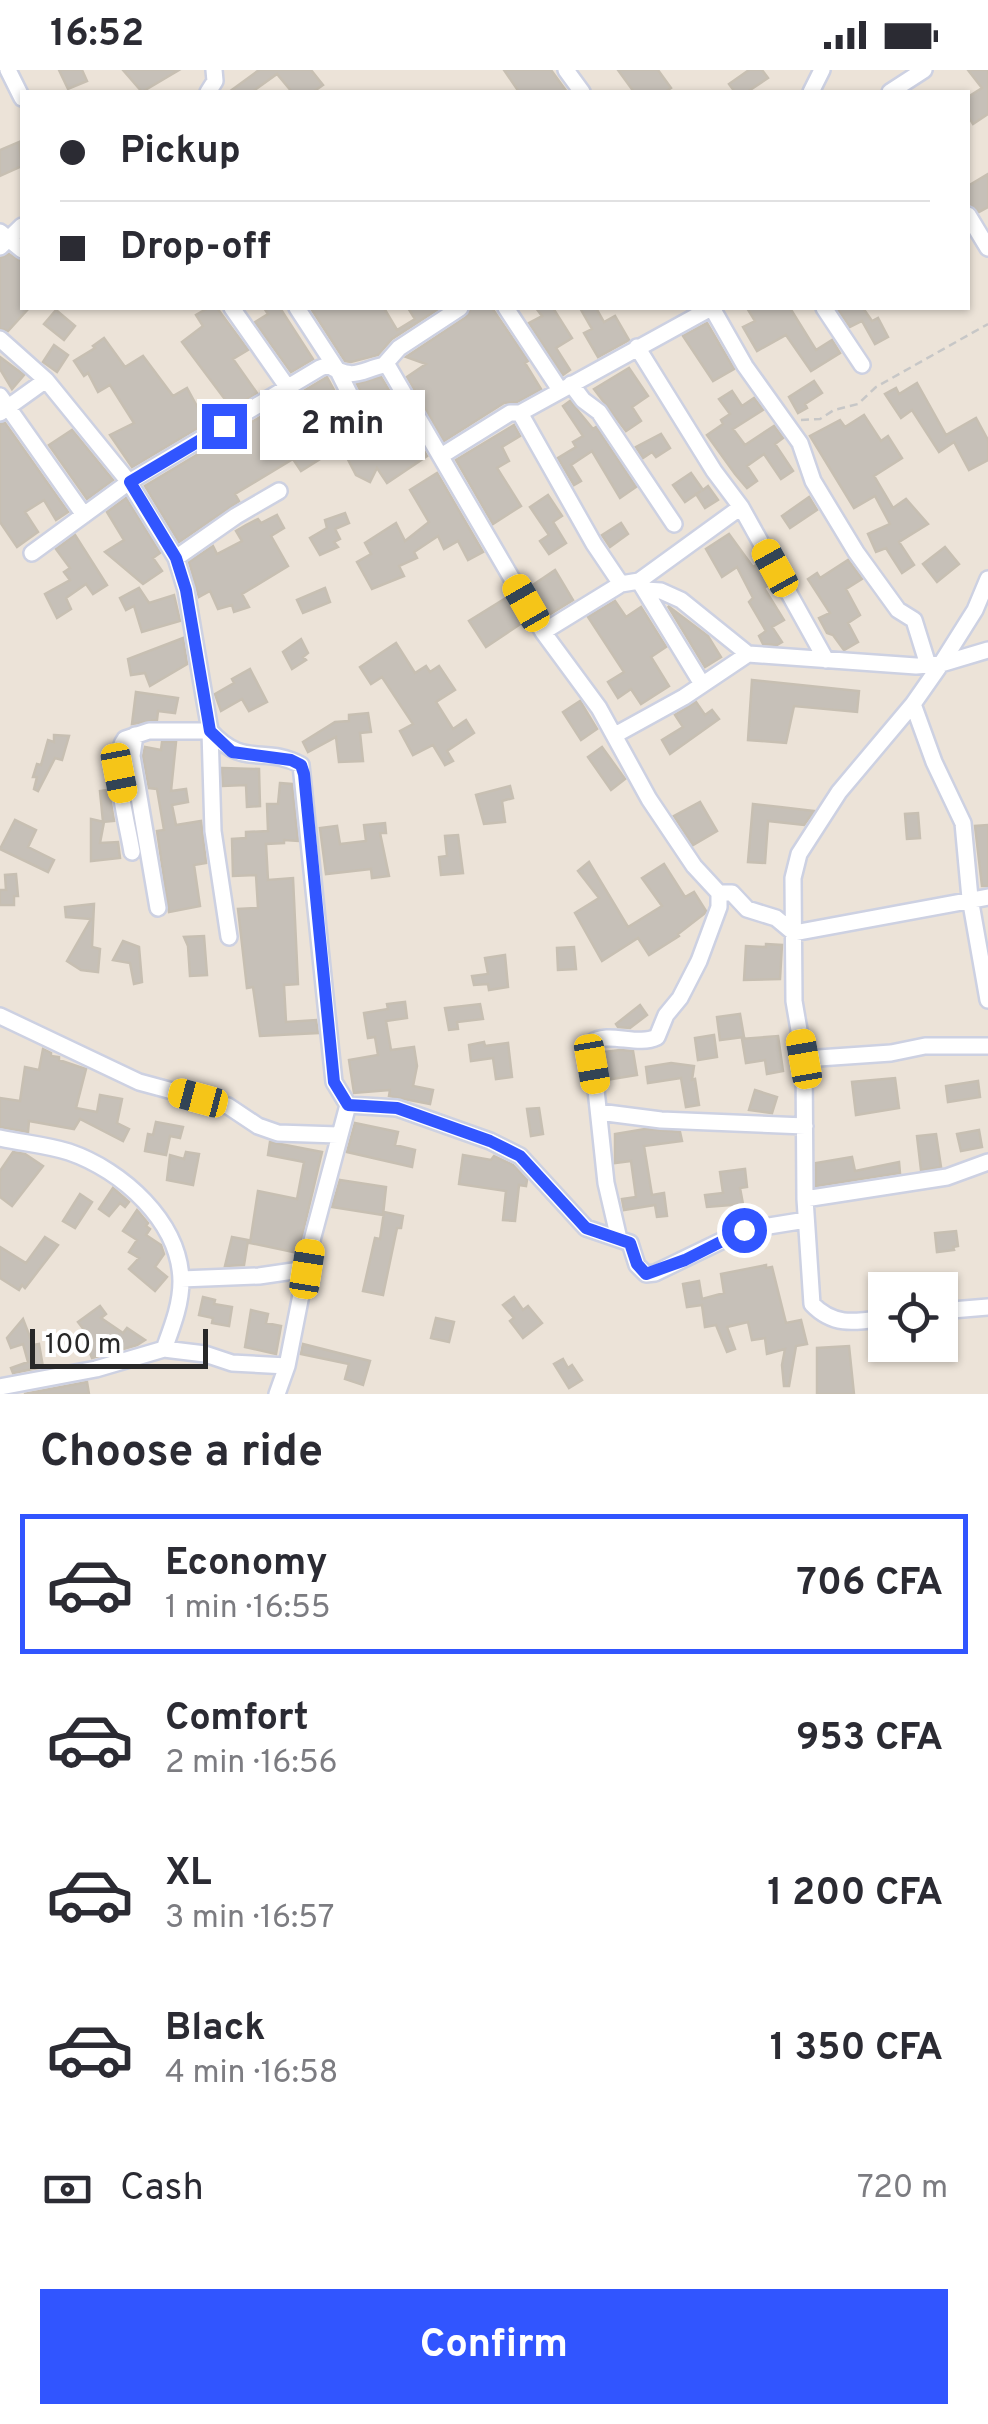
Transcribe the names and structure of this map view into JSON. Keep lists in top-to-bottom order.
{
  "scale_bar": "100 m",
  "page": {
    "status": "16:52",
    "banner": ["Pickup", "Drop-off"],
    "bubble": "2 min",
    "scale": "100 m",
    "heading": "Choose a ride",
    "list": [
      {
        "name": "Economy",
        "note": "1 min · 16:55",
        "value": "706 CFA"
      },
      {
        "name": "Comfort",
        "note": "2 min · 16:56",
        "value": "953 CFA"
      },
      {
        "name": "XL",
        "note": "3 min · 16:57",
        "value": "1 200 CFA"
      },
      {
        "name": "Black",
        "note": "4 min · 16:58",
        "value": "1 350 CFA"
      }
    ],
    "pay": ["Cash", "720 m"],
    "buttons": "Confirm"
  }
}
